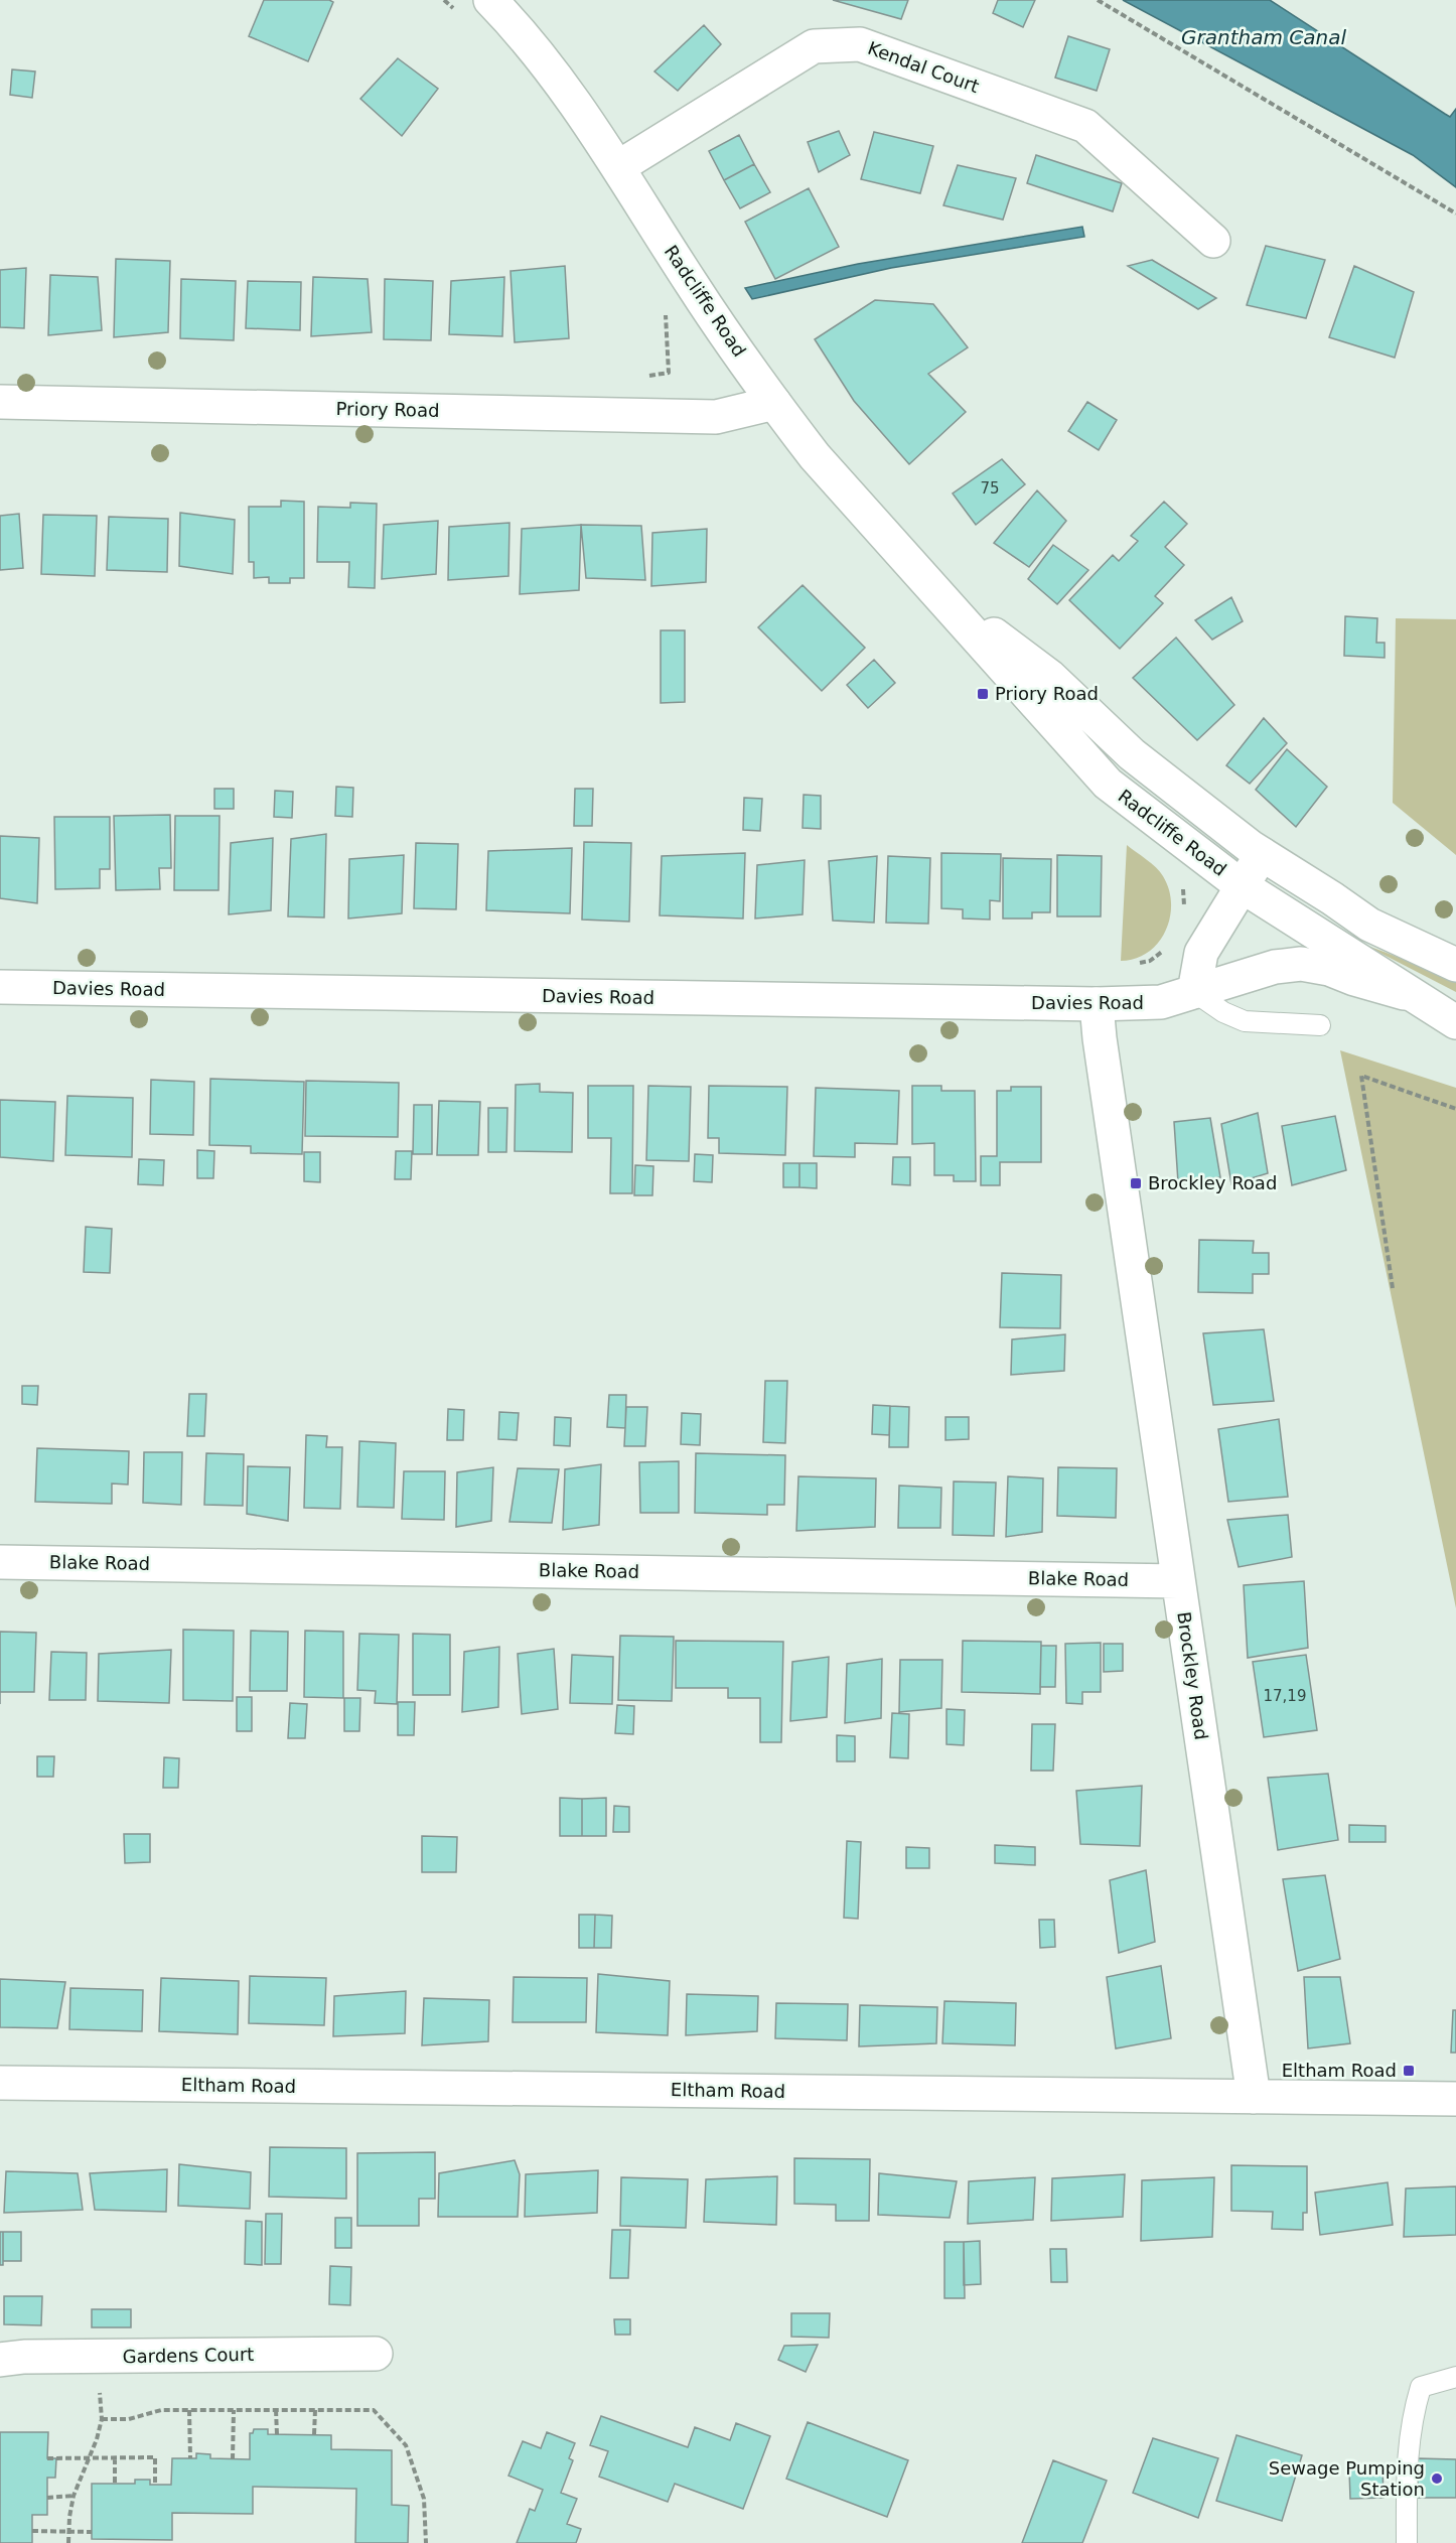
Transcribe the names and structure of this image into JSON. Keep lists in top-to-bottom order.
{
  "streets": {
    "main road": [
      "Kendal Court",
      "Radcliffe Road",
      "Priory Road",
      "Davies Road",
      "Blake Road",
      "Brockley Road",
      "Eltham Road",
      "Gardens Court"
    ]
  },
  "crossings": [
    ["Kendal Court", "Radcliffe Road"],
    ["Radcliffe Road", "Priory Road"],
    ["Radcliffe Road", "Davies Road"],
    ["Davies Road", "Brockley Road"],
    ["Blake Road", "Brockley Road"],
    ["Brockley Road", "Eltham Road"]
  ],
  "water": ["Grantham Canal"],
  "places": {
    "transit": ["Priory Road", "Brockley Road", "Eltham Road"],
    "other": ["Sewage Pumping Station"]
  },
  "house_numbers": ["75", "17,19"]
}
